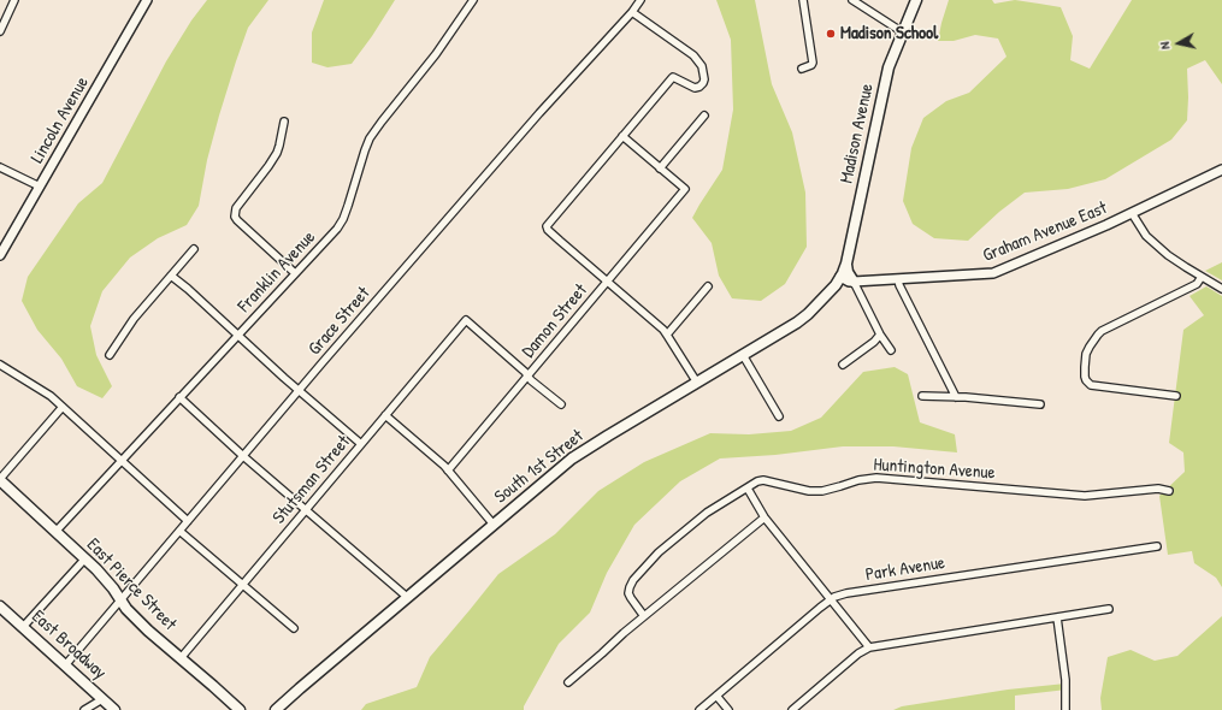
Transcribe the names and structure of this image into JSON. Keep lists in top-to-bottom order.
{
  "streets": {
    "main road": [
      "Madison Avenue",
      "South 1st Street",
      "East Pierce Street",
      "East Broadway"
    ],
    "street": [
      "Lincoln Avenue",
      "Graham Avenue East",
      "Franklin Avenue",
      "Grace Street",
      "Damon Street",
      "Huntington Avenue",
      "Stutsman Street",
      "Park Avenue"
    ]
  },
  "crossings": [
    ["Madison Avenue", "Graham Avenue East"],
    ["Madison Avenue", "South 1st Street"],
    ["Graham Avenue East", "South 1st Street"],
    ["Franklin Avenue", "East Pierce Street"],
    ["Grace Street", "East Pierce Street"],
    ["Grace Street", "East Broadway"],
    ["Damon Street", "Stutsman Street"],
    ["Stutsman Street", "East Pierce Street"]
  ],
  "places": ["Madison School"],
  "north": "left"
}
